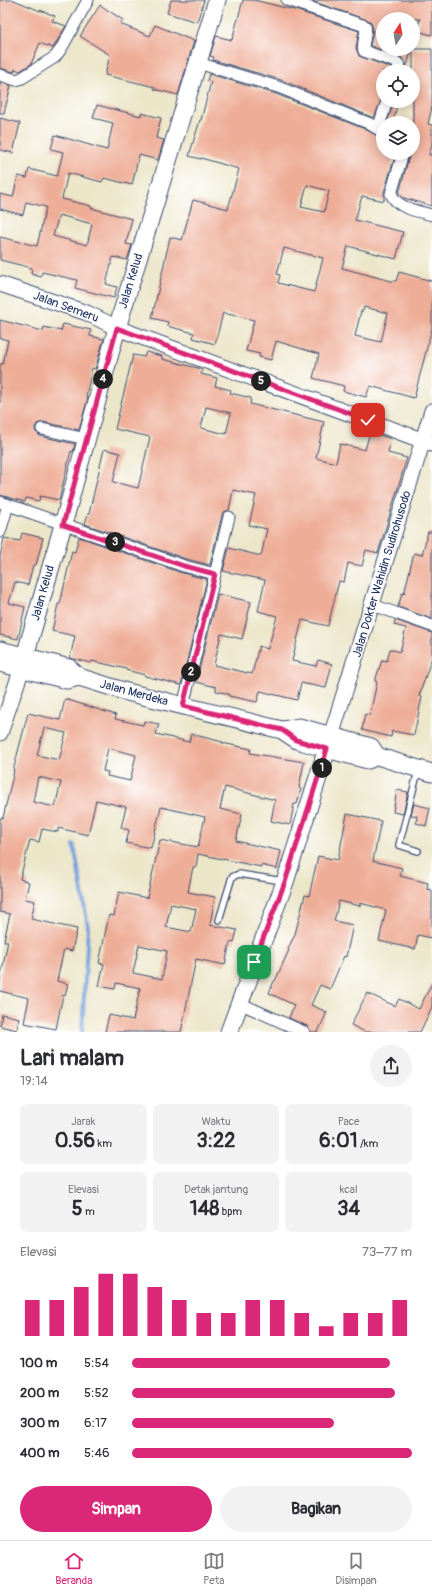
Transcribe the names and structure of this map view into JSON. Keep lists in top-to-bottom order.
{
  "streets": {
    "main road": [
      "Jalan Kelud",
      "Jalan Semeru",
      "Jalan Dokter Wahidin Sudirohusodo",
      "Jalan Merdeka"
    ]
  },
  "crossings": [
    ["Jalan Kelud", "Jalan Semeru"],
    ["Jalan Kelud", "Jalan Merdeka"],
    ["Jalan Semeru", "Jalan Dokter Wahidin Sudirohusodo"],
    ["Jalan Dokter Wahidin Sudirohusodo", "Jalan Merdeka"]
  ],
  "north": "top",
  "page": {
    "pins": [
      "4",
      "5",
      "3",
      "2",
      "1"
    ],
    "heading": ["Lari malam", "19:14"],
    "stats": [
      ["Jarak", "0.56 km"],
      ["Waktu", "3:22"],
      ["Pace", "6:01 /km"],
      ["Elevasi", "5 m"],
      ["Detak jantung", "148 bpm"],
      ["kcal", "34"]
    ],
    "chart": ["Elevasi", "73–77 m"],
    "list": [
      {
        "name": "100 m",
        "note": "5:54"
      },
      {
        "name": "200 m",
        "note": "5:52"
      },
      {
        "name": "300 m",
        "note": "6:17"
      },
      {
        "name": "400 m",
        "note": "5:46"
      }
    ],
    "buttons": ["Simpan", "Bagikan"],
    "tabs": ["Beranda", "Peta", "Disimpan"]
  }
}
